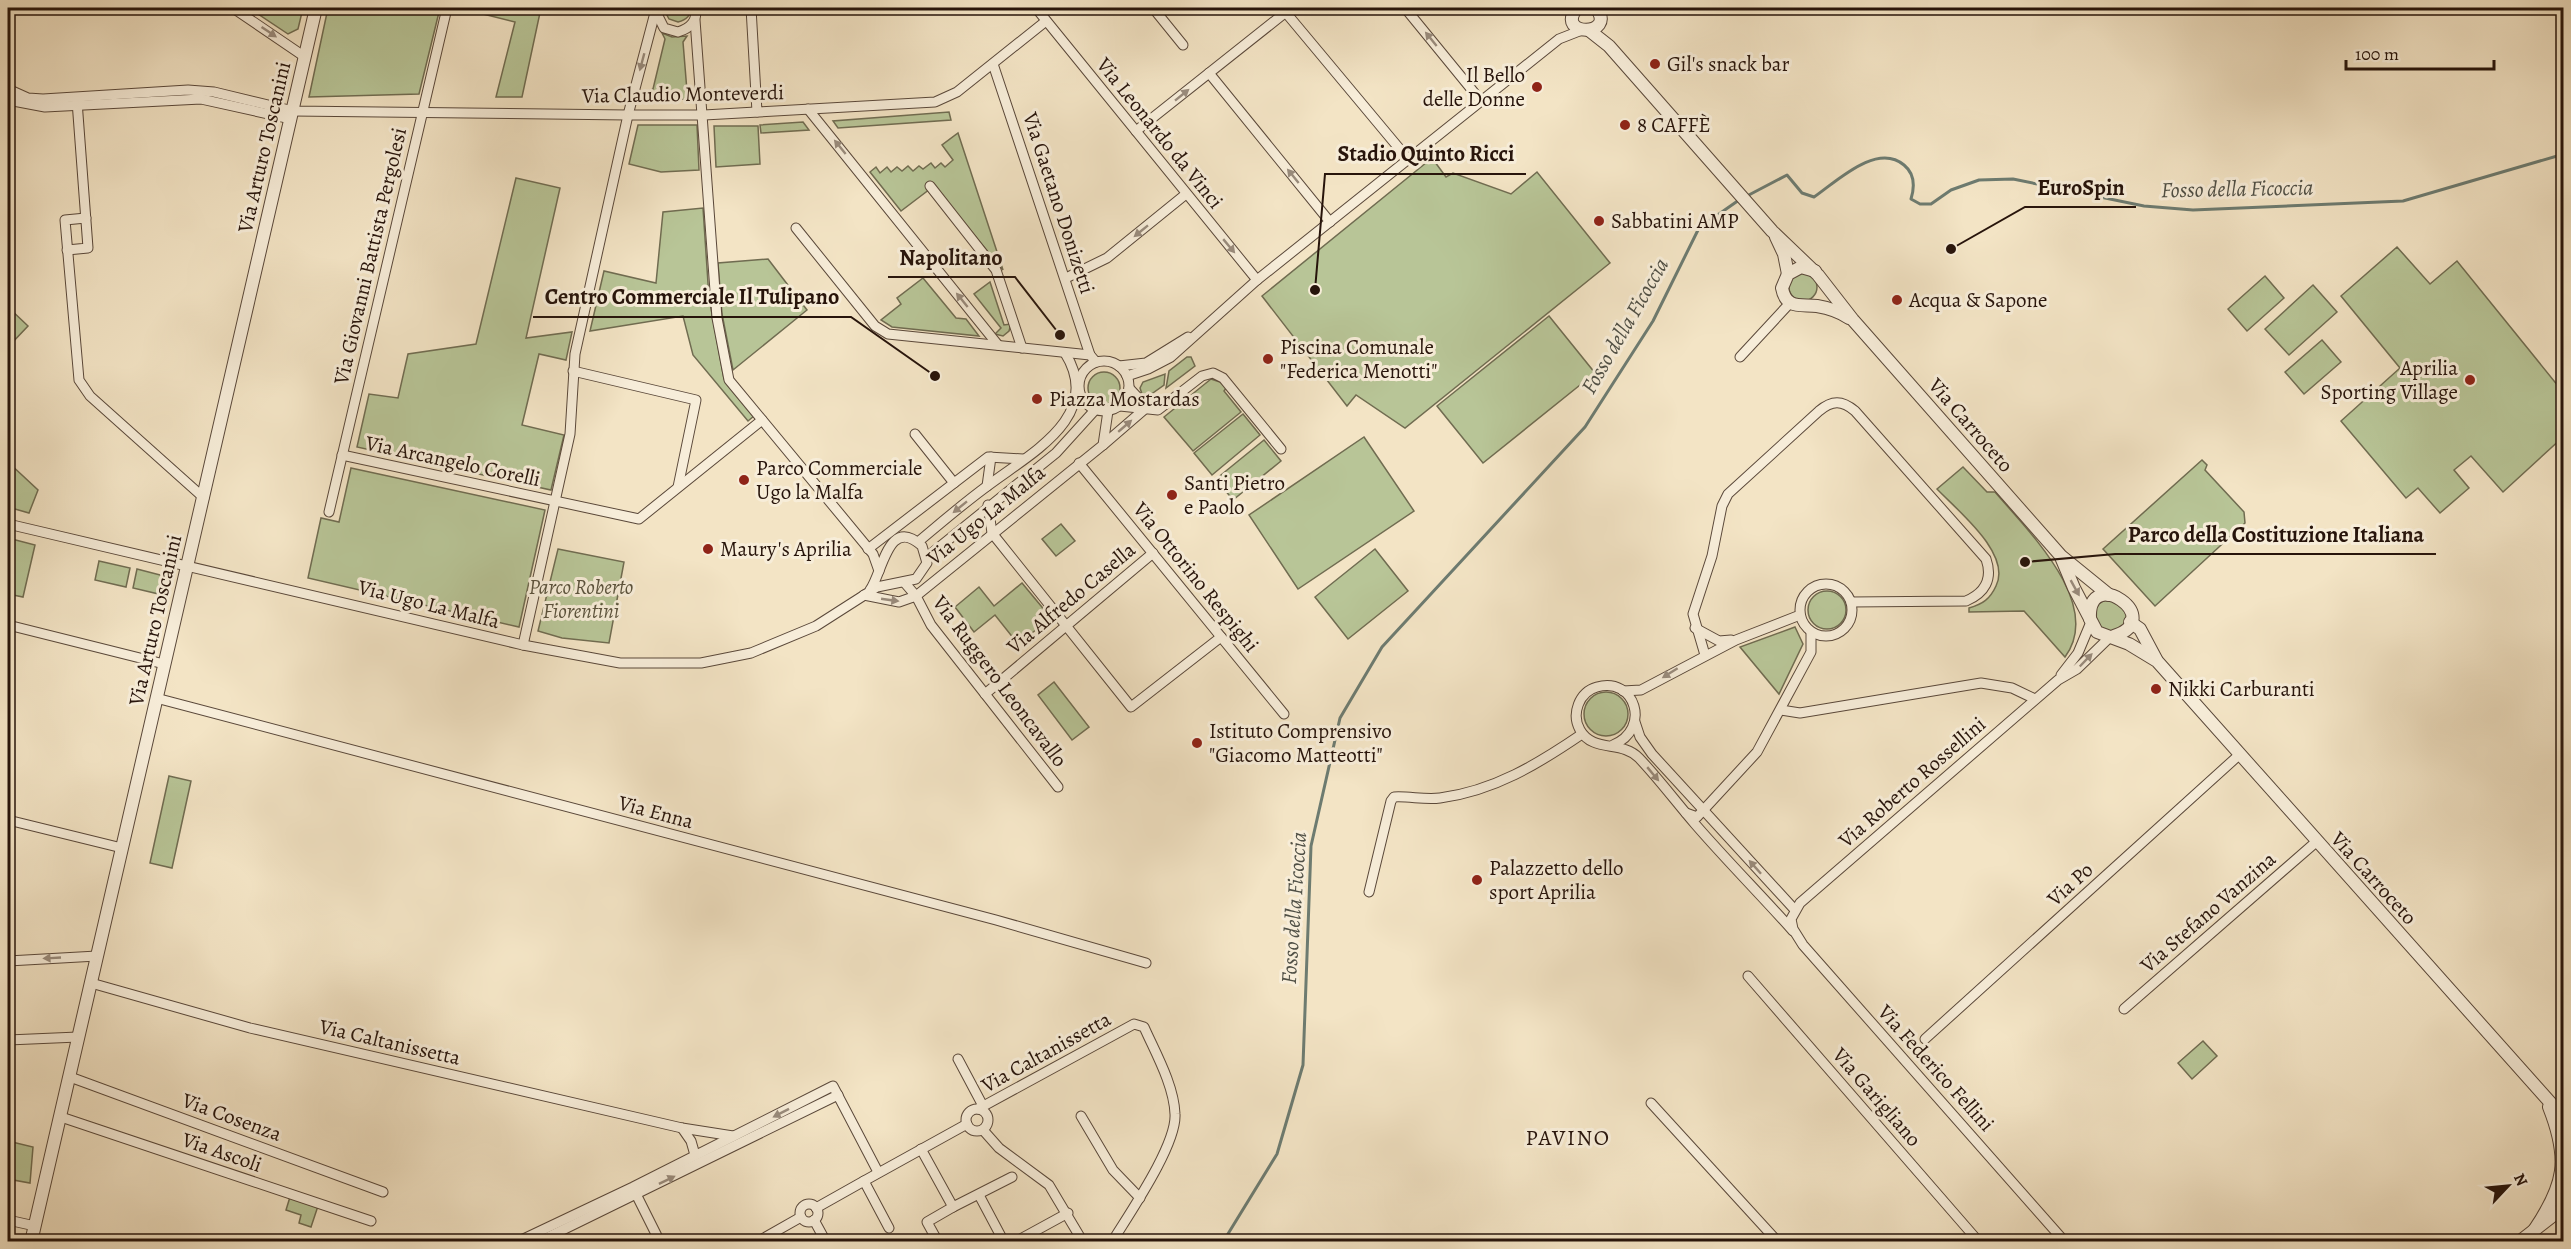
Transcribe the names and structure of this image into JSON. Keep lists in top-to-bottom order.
{
  "streets": {
    "street": [
      "Via Claudio Monteverdi",
      "Via Leonardo da Vinci",
      "Via Arturo Toscanini",
      "Via Gaetano Donizetti",
      "Via Giovanni Battista Pergolesi",
      "Via Carroceto",
      "Via Arcangelo Corelli",
      "Via Ugo La Malfa",
      "Via Ottorino Respighi",
      "Via Alfredo Casella",
      "Via Ruggero Leoncavallo",
      "Via Roberto Rossellini",
      "Via Enna",
      "Via Po",
      "Via Stefano Vanzina",
      "Via Caltanissetta",
      "Via Federico Fellini",
      "Via Garigliano",
      "Via Cosenza",
      "Via Ascoli"
    ]
  },
  "crossings": [
    ["Via Claudio Monteverdi", "Via Leonardo da Vinci"],
    ["Via Claudio Monteverdi", "Via Arturo Toscanini"],
    ["Via Claudio Monteverdi", "Via Gaetano Donizetti"],
    ["Via Claudio Monteverdi", "Via Giovanni Battista Pergolesi"],
    ["Via Arturo Toscanini", "Via Ugo La Malfa"],
    ["Via Arturo Toscanini", "Via Enna"],
    ["Via Arturo Toscanini", "Via Caltanissetta"],
    ["Via Arturo Toscanini", "Via Cosenza"],
    ["Via Arturo Toscanini", "Via Ascoli"],
    ["Via Gaetano Donizetti", "Via Ugo La Malfa"],
    ["Via Giovanni Battista Pergolesi", "Via Arcangelo Corelli"],
    ["Via Carroceto", "Via Roberto Rossellini"],
    ["Via Carroceto", "Via Po"],
    ["Via Carroceto", "Via Stefano Vanzina"],
    ["Via Ugo La Malfa", "Via Ottorino Respighi"],
    ["Via Ugo La Malfa", "Via Ruggero Leoncavallo"],
    ["Via Ottorino Respighi", "Via Alfredo Casella"],
    ["Via Alfredo Casella", "Via Ruggero Leoncavallo"],
    ["Via Roberto Rossellini", "Via Federico Fellini"]
  ],
  "districts": ["PAVINO"],
  "water": ["Fosso della Ficoccia"],
  "parks": ["Parco Roberto Fiorentini"],
  "places": [
    "Gil's snack bar",
    "Il Bello delle Donne",
    "8 CAFFÈ",
    "Sabbatini AMP",
    "EuroSpin",
    "Stadio Quinto Ricci",
    "Acqua & Sapone",
    "Napolitano",
    "Piscina Comunale \"Federica Menotti\"",
    "Centro Commerciale Il Tulipano",
    "Aprilia Sporting Village",
    "Piazza Mostardas",
    "Parco Commerciale Ugo la Malfa",
    "Santi Pietro e Paolo",
    "Maury's Aprilia",
    "Parco della Costituzione Italiana",
    "Nikki Carburanti",
    "Istituto Comprensivo \"Giacomo Matteotti\"",
    "Palazzetto dello sport Aprilia"
  ],
  "scale_bar": "100 m",
  "north": "top right"
}
